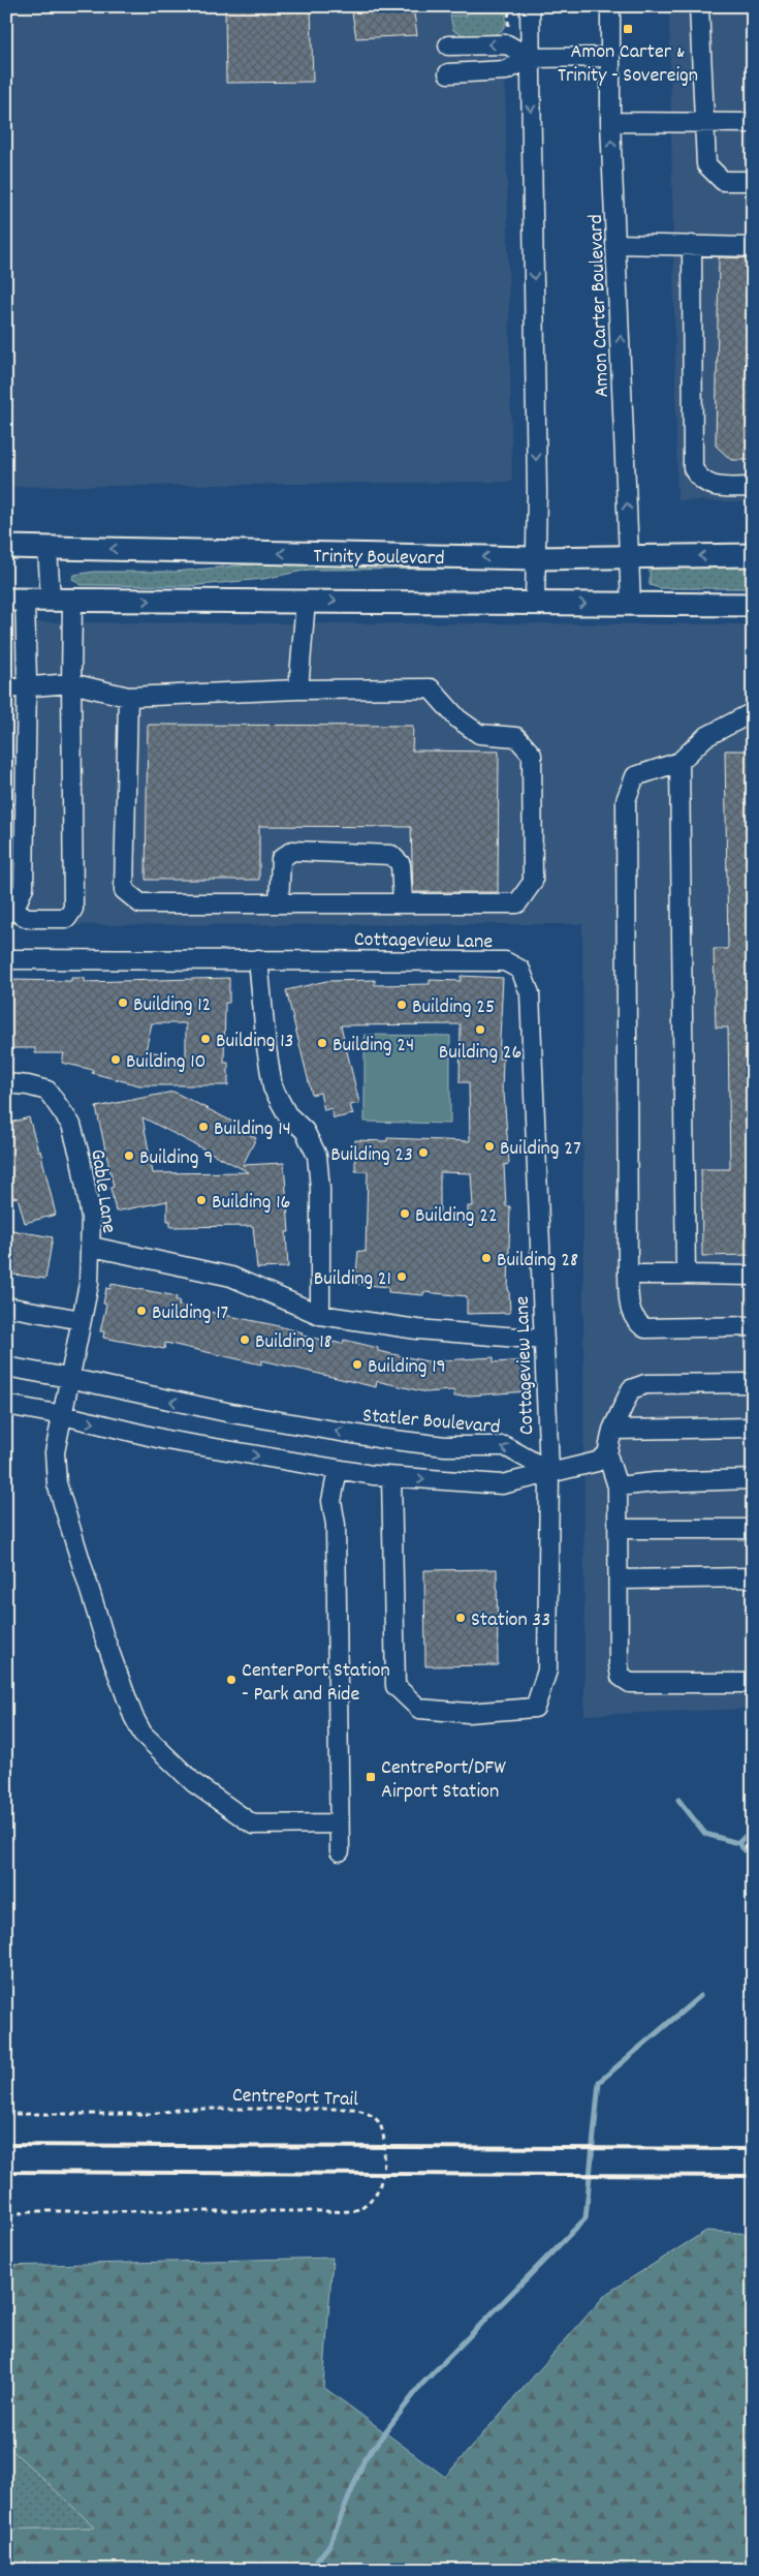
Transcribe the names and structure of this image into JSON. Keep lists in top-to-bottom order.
{
  "streets": {
    "main road": ["Trinity Boulevard"],
    "street": [
      "Amon Carter Boulevard",
      "Cottageview Lane",
      "Gable Lane",
      "Statler Boulevard"
    ],
    "path": ["CentrePort Trail"]
  },
  "crossings": [
    ["Amon Carter Boulevard", "Trinity Boulevard"],
    ["Cottageview Lane", "Statler Boulevard"],
    ["Gable Lane", "Statler Boulevard"]
  ],
  "places": {
    "transit": ["Amon Carter & Trinity - Sovereign", "CentrePort/DFW Airport Station"],
    "other": [
      "Building 12",
      "Building 25",
      "Building 26",
      "Building 13",
      "Building 24",
      "Building 10",
      "Building 14",
      "Building 27",
      "Building 23",
      "Building 9",
      "Building 16",
      "Building 22",
      "Building 28",
      "Building 21",
      "Building 17",
      "Building 18",
      "Building 19",
      "Station 33",
      "CenterPort Station - Park and Ride"
    ]
  }
}
